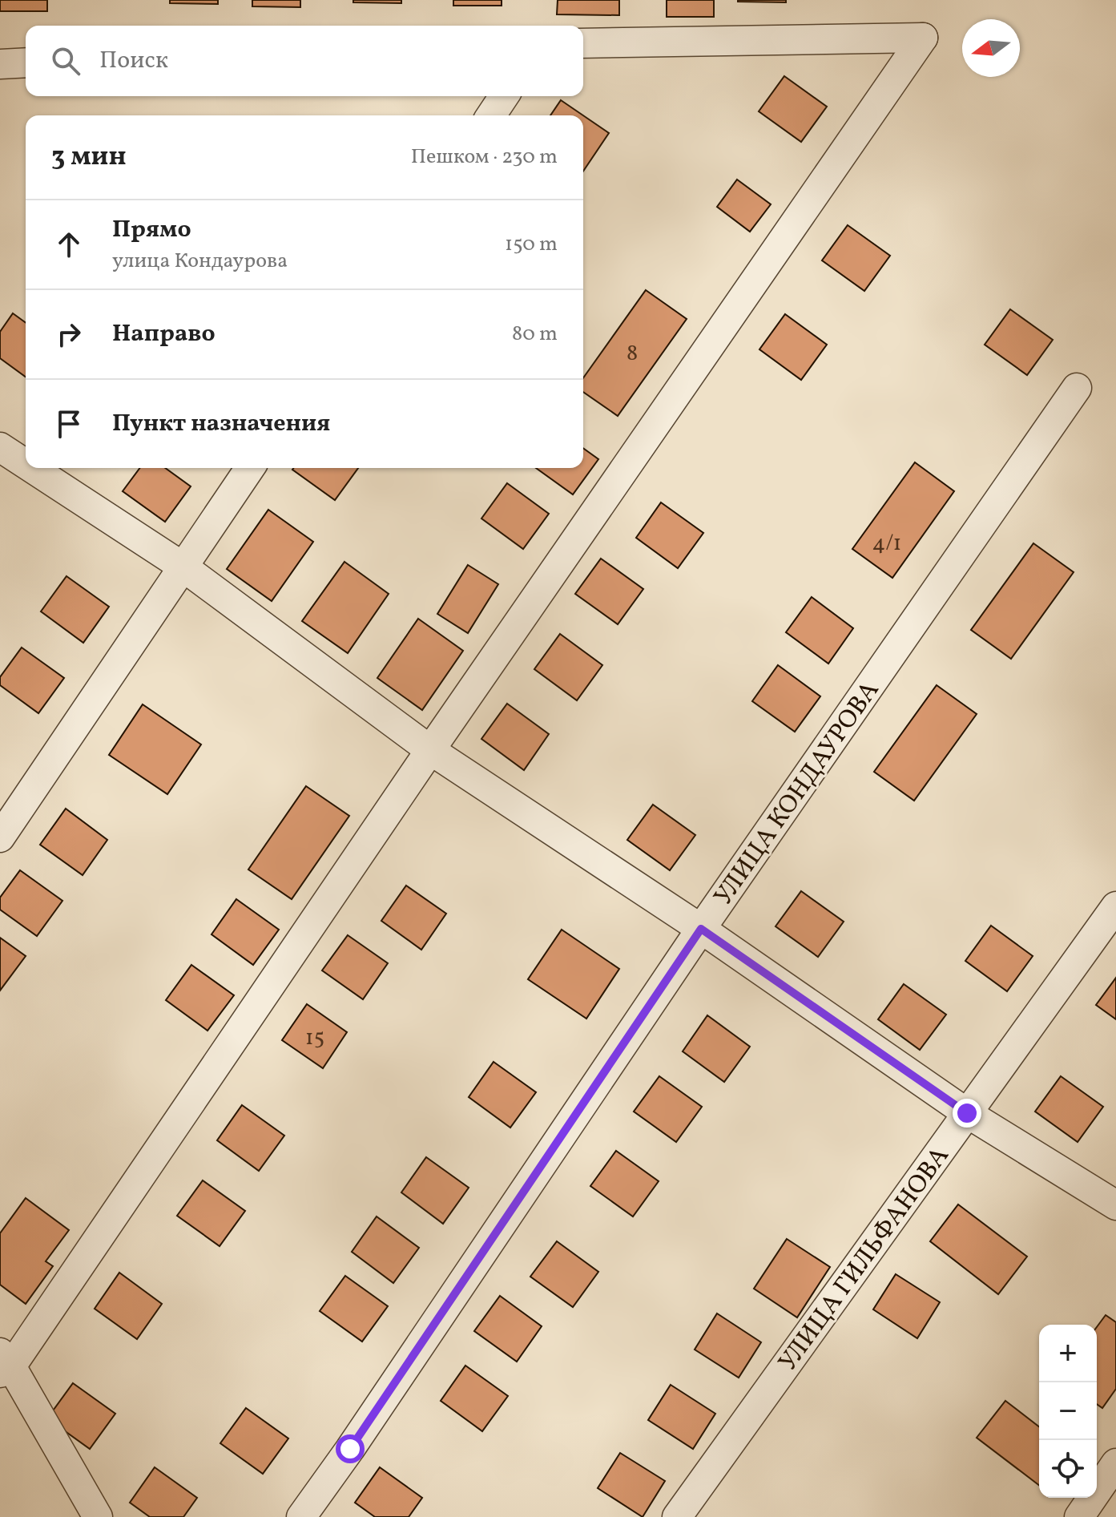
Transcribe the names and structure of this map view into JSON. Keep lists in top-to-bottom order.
{
  "streets": {
    "street": ["УЛИЦА КОНДАУРОВА", "УЛИЦА ГИЛЬФАНОВА"]
  },
  "house_numbers": ["8", "4/1", "15"],
  "north": "left",
  "page": {
    "search": "Поиск",
    "heading": ["3 мин", "Пешком · 230 m"],
    "list": [
      ["Прямо", "улица Кондаурова", "150 m"],
      ["Направо", "80 m"],
      "Пункт назначения"
    ],
    "map_buttons": ["+", "−"]
  }
}
